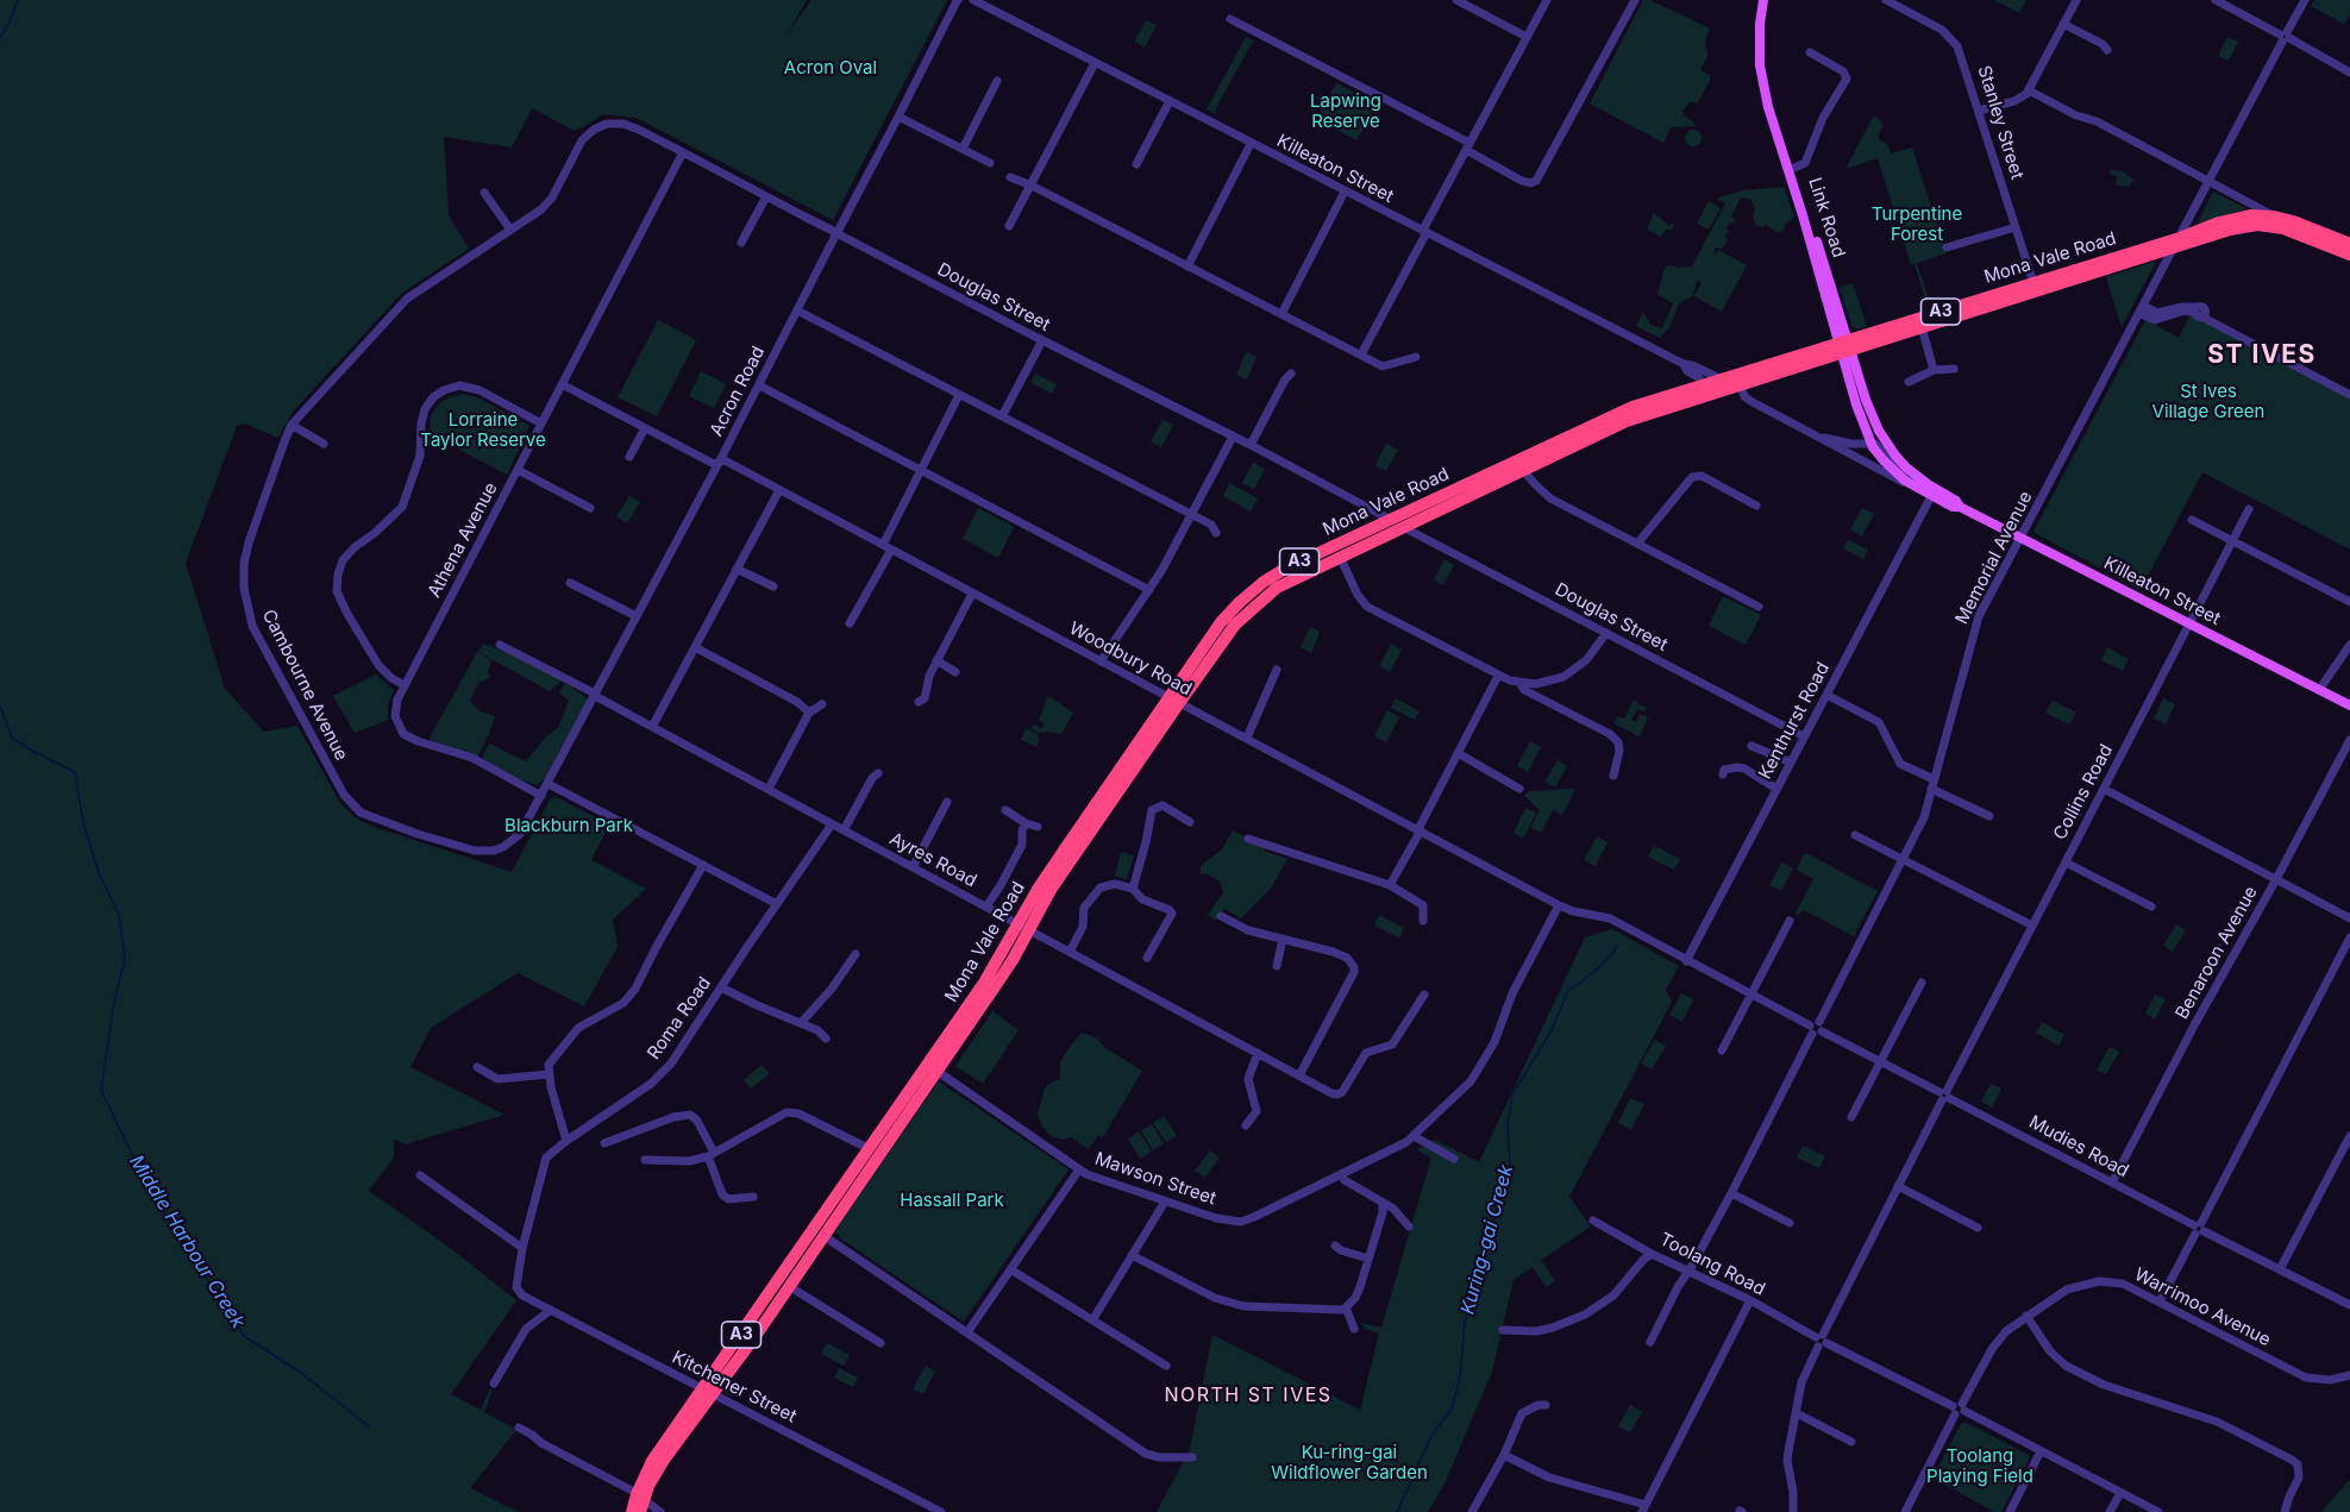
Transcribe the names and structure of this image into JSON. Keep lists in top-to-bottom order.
{
  "streets": {
    "highway": ["Mona Vale Road", "A3"],
    "main road": ["Killeaton Street", "Link Road"],
    "street": [
      "Stanley Street",
      "Douglas Street",
      "Acron Road",
      "Athena Avenue",
      "Memorial Avenue",
      "Woodbury Road",
      "Cambourne Avenue",
      "Kenthurst Road",
      "Collins Road",
      "Ayres Road",
      "Benaroon Avenue",
      "Roma Road",
      "Mudies Road",
      "Mawson Street",
      "Toolang Road",
      "Warrimoo Avenue",
      "Kitchener Street"
    ]
  },
  "crossings": [
    ["Stanley Street", "Mona Vale Road"],
    ["Killeaton Street", "Link Road"],
    ["Killeaton Street", "Mona Vale Road"],
    ["Killeaton Street", "Memorial Avenue"],
    ["Killeaton Street", "Kenthurst Road"],
    ["Killeaton Street", "Collins Road"],
    ["Link Road", "Mona Vale Road"],
    ["Mona Vale Road", "Douglas Street"],
    ["Mona Vale Road", "Memorial Avenue"],
    ["Mona Vale Road", "Woodbury Road"],
    ["Mona Vale Road", "Ayres Road"],
    ["Mona Vale Road", "Mawson Street"],
    ["Mona Vale Road", "Kitchener Street"],
    ["Douglas Street", "Acron Road"],
    ["Douglas Street", "Athena Avenue"],
    ["Douglas Street", "Cambourne Avenue"],
    ["Douglas Street", "Kenthurst Road"],
    ["Acron Road", "Athena Avenue"],
    ["Acron Road", "Woodbury Road"],
    ["Acron Road", "Cambourne Avenue"],
    ["Acron Road", "Ayres Road"],
    ["Athena Avenue", "Woodbury Road"],
    ["Athena Avenue", "Cambourne Avenue"],
    ["Memorial Avenue", "Mudies Road"],
    ["Memorial Avenue", "Toolang Road"],
    ["Woodbury Road", "Kenthurst Road"],
    ["Woodbury Road", "Mudies Road"],
    ["Woodbury Road", "Mawson Street"],
    ["Kenthurst Road", "Mudies Road"],
    ["Collins Road", "Mudies Road"],
    ["Collins Road", "Toolang Road"],
    ["Ayres Road", "Roma Road"],
    ["Benaroon Avenue", "Mudies Road"],
    ["Roma Road", "Kitchener Street"],
    ["Toolang Road", "Warrimoo Avenue"]
  ],
  "districts": ["ST IVES", "NORTH ST IVES"],
  "water": ["Kuring-gai Creek", "Middle Harbour Creek"],
  "parks": [
    "Acron Oval",
    "Lapwing Reserve",
    "Turpentine Forest",
    "St Ives Village Green",
    "Lorraine Taylor Reserve",
    "Blackburn Park",
    "Hassall Park",
    "Ku-ring-gai Wildflower Garden",
    "Toolang Playing Field"
  ]
}
